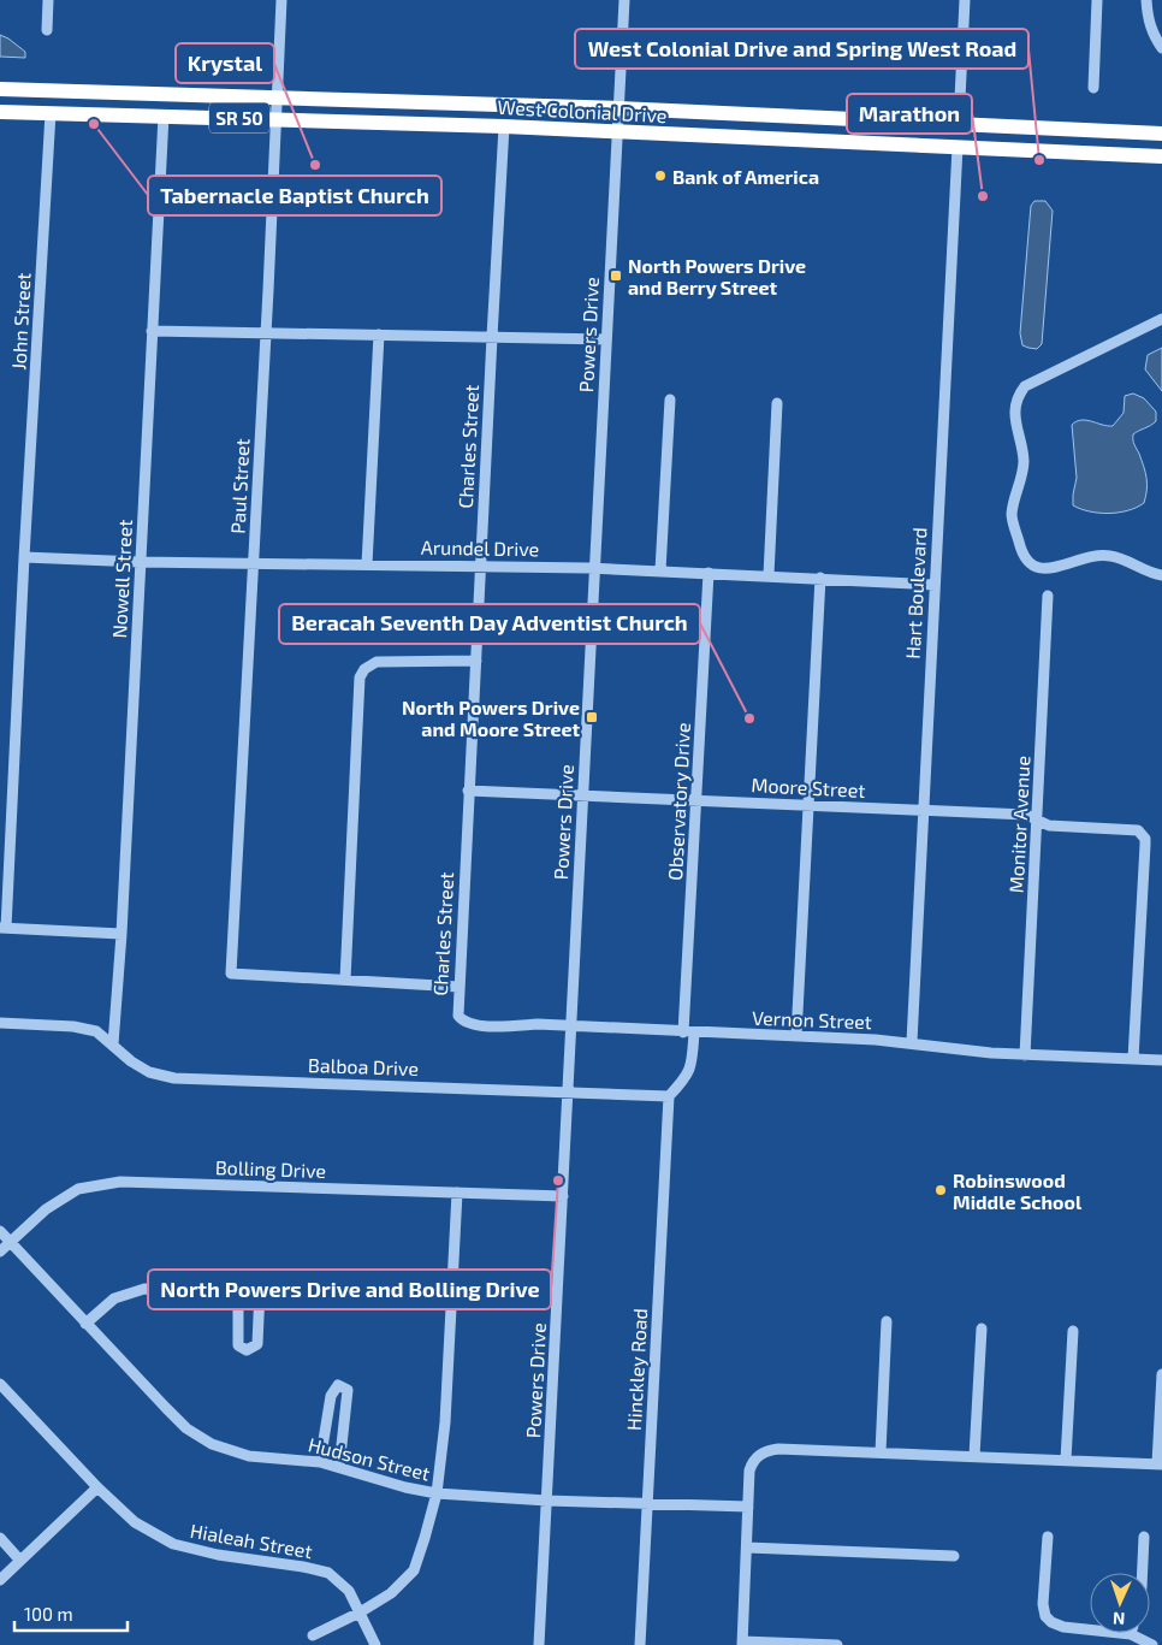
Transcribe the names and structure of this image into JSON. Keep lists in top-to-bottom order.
{
  "streets": {
    "highway": ["West Colonial Drive", "SR 50"],
    "street": [
      "John Street",
      "Powers Drive",
      "Charles Street",
      "Paul Street",
      "Arundel Drive",
      "Nowell Street",
      "Hart Boulevard",
      "Moore Street",
      "Observatory Drive",
      "Monitor Avenue",
      "Vernon Street",
      "Balboa Drive",
      "Bolling Drive",
      "Hinckley Road",
      "Hudson Street",
      "Hialeah Street"
    ]
  },
  "crossings": [
    ["West Colonial Drive", "John Street"],
    ["West Colonial Drive", "Powers Drive"],
    ["West Colonial Drive", "Charles Street"],
    ["West Colonial Drive", "Paul Street"],
    ["West Colonial Drive", "Nowell Street"],
    ["West Colonial Drive", "Hart Boulevard"],
    ["John Street", "Arundel Drive"],
    ["Powers Drive", "Arundel Drive"],
    ["Powers Drive", "Moore Street"],
    ["Powers Drive", "Vernon Street"],
    ["Powers Drive", "Balboa Drive"],
    ["Powers Drive", "Bolling Drive"],
    ["Powers Drive", "Hudson Street"],
    ["Charles Street", "Arundel Drive"],
    ["Charles Street", "Moore Street"],
    ["Charles Street", "Vernon Street"],
    ["Paul Street", "Arundel Drive"],
    ["Arundel Drive", "Nowell Street"],
    ["Arundel Drive", "Hart Boulevard"],
    ["Arundel Drive", "Observatory Drive"],
    ["Nowell Street", "Balboa Drive"],
    ["Hart Boulevard", "Moore Street"],
    ["Hart Boulevard", "Vernon Street"],
    ["Moore Street", "Observatory Drive"],
    ["Moore Street", "Monitor Avenue"],
    ["Moore Street", "Vernon Street"],
    ["Observatory Drive", "Vernon Street"],
    ["Monitor Avenue", "Vernon Street"],
    ["Balboa Drive", "Hinckley Road"],
    ["Bolling Drive", "Hudson Street"],
    ["Hinckley Road", "Hudson Street"]
  ],
  "places": {
    "other": [
      "Tabernacle Baptist Church",
      "West Colonial Drive and Spring West Road",
      "Krystal",
      "Bank of America",
      "Marathon",
      "Beracah Seventh Day Adventist Church",
      "North Powers Drive and Bolling Drive",
      "Robinswood Middle School"
    ],
    "transit": ["North Powers Drive and Berry Street", "North Powers Drive and Moore Street"]
  },
  "scale_bar": "100 m",
  "north": "bottom"
}
